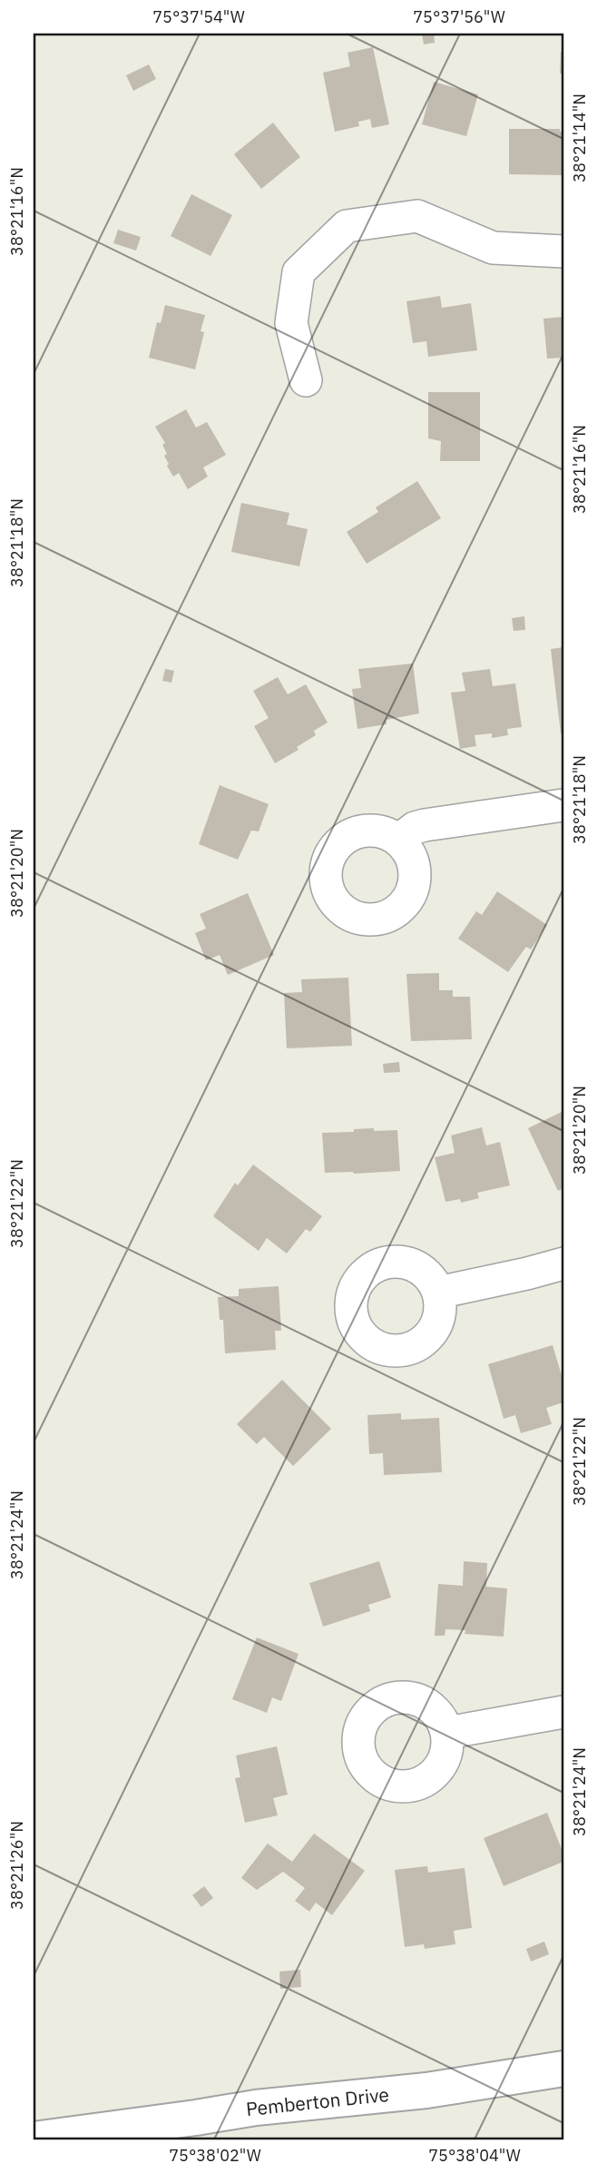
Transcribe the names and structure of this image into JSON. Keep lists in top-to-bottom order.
{
  "streets": {
    "street": ["Pemberton Drive"]
  },
  "coordinates": [
    "75°37'54\"W",
    "75°37'56\"W",
    "38°21'14\"N",
    "38°21'16\"N",
    "38°21'18\"N",
    "38°21'20\"N",
    "38°21'22\"N",
    "38°21'24\"N",
    "38°21'26\"N",
    "75°38'02\"W",
    "75°38'04\"W"
  ]
}
